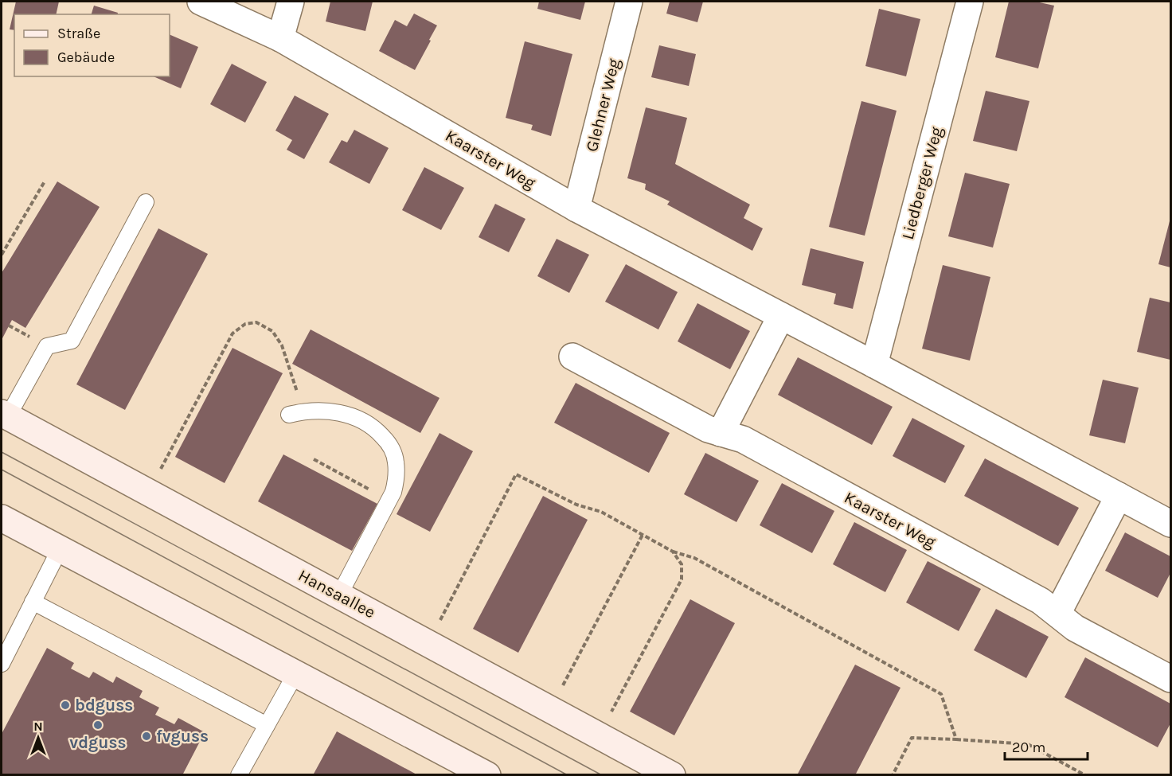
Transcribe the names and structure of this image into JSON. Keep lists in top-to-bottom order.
{
  "streets": {
    "street": [
      "Glehner Weg",
      "Kaarster Weg",
      "Liedberger Weg",
      "Hansaallee"
    ]
  },
  "crossings": [
    ["Glehner Weg", "Kaarster Weg"],
    ["Kaarster Weg", "Liedberger Weg"]
  ],
  "places": ["bdguss", "vdguss", "fvguss"],
  "legend": ["Straße", "Gebäude"],
  "scale_bar": "20 m",
  "north": "top"
}
